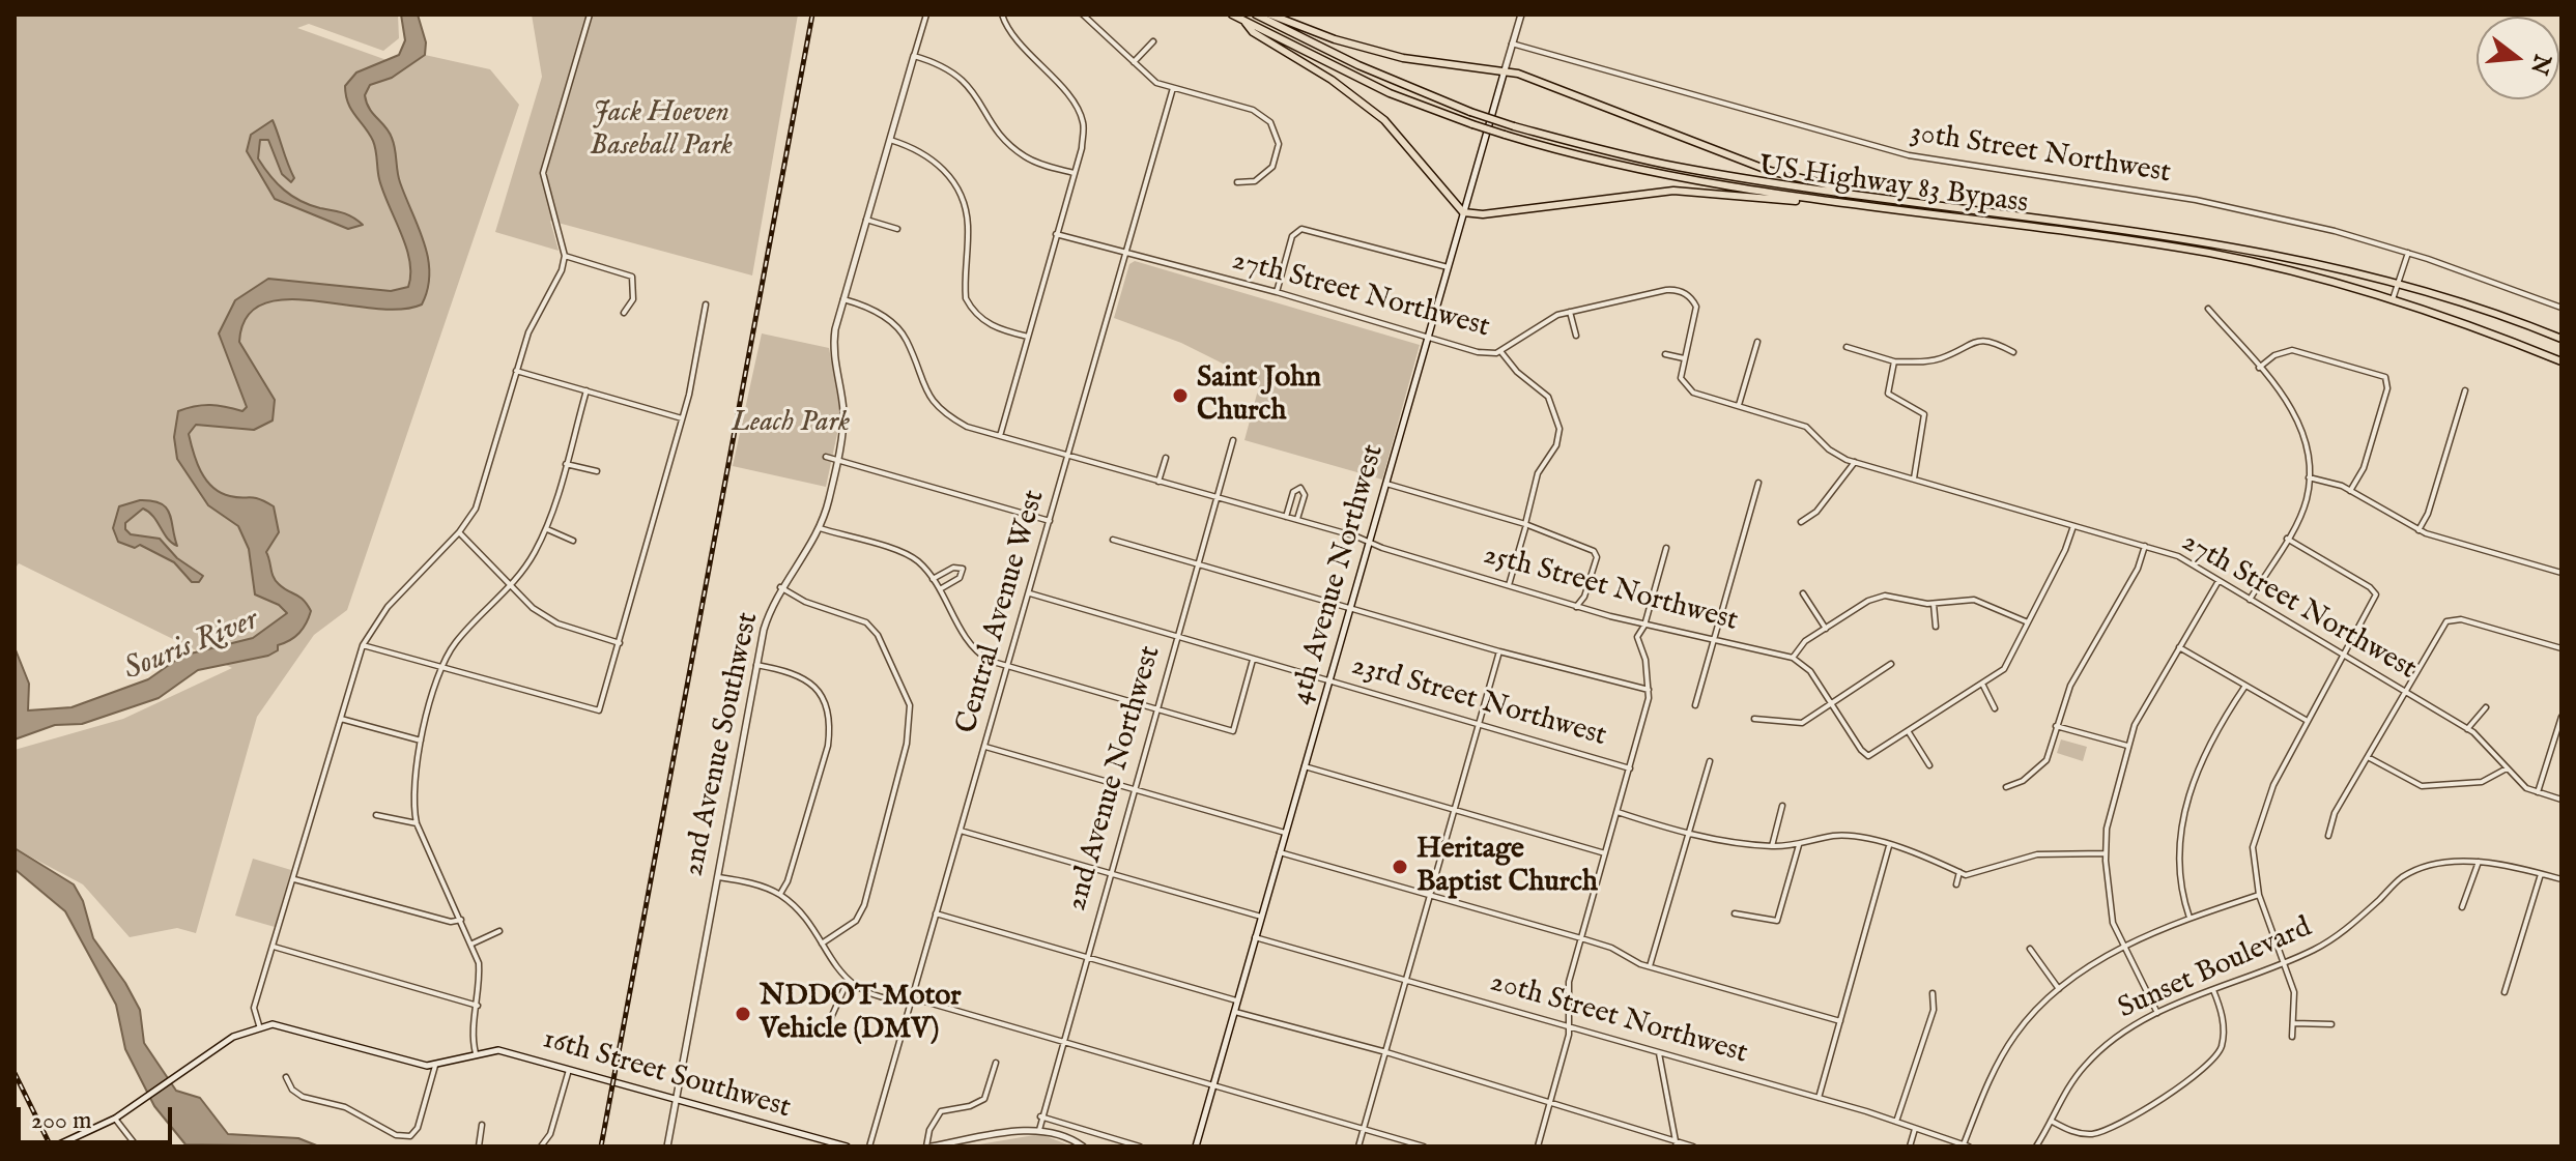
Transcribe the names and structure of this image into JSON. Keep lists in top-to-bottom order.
{
  "streets": {
    "highway": ["US Highway 83 Bypass"],
    "main road": ["4th Avenue Northwest", "2nd Avenue Southwest", "16th Street Southwest"],
    "street": [
      "30th Street Northwest",
      "27th Street Northwest",
      "25th Street Northwest",
      "Central Avenue West",
      "23rd Street Northwest",
      "2nd Avenue Northwest",
      "Sunset Boulevard",
      "20th Street Northwest"
    ]
  },
  "crossings": [
    ["30th Street Northwest", "4th Avenue Northwest"],
    ["27th Street Northwest", "4th Avenue Northwest"],
    ["27th Street Northwest", "Central Avenue West"],
    ["4th Avenue Northwest", "25th Street Northwest"],
    ["4th Avenue Northwest", "23rd Street Northwest"],
    ["4th Avenue Northwest", "20th Street Northwest"],
    ["25th Street Northwest", "Central Avenue West"],
    ["25th Street Northwest", "2nd Avenue Southwest"],
    ["25th Street Northwest", "2nd Avenue Northwest"],
    ["Central Avenue West", "23rd Street Northwest"],
    ["23rd Street Northwest", "2nd Avenue Northwest"],
    ["2nd Avenue Southwest", "16th Street Southwest"]
  ],
  "water": ["Souris River"],
  "parks": ["Jack Hoeven Baseball Park", "Leach Park"],
  "places": ["Saint John Church", "Heritage Baptist Church", "NDDOT Motor Vehicle (DMV)"],
  "scale_bar": "200 m",
  "north": "right"
}
